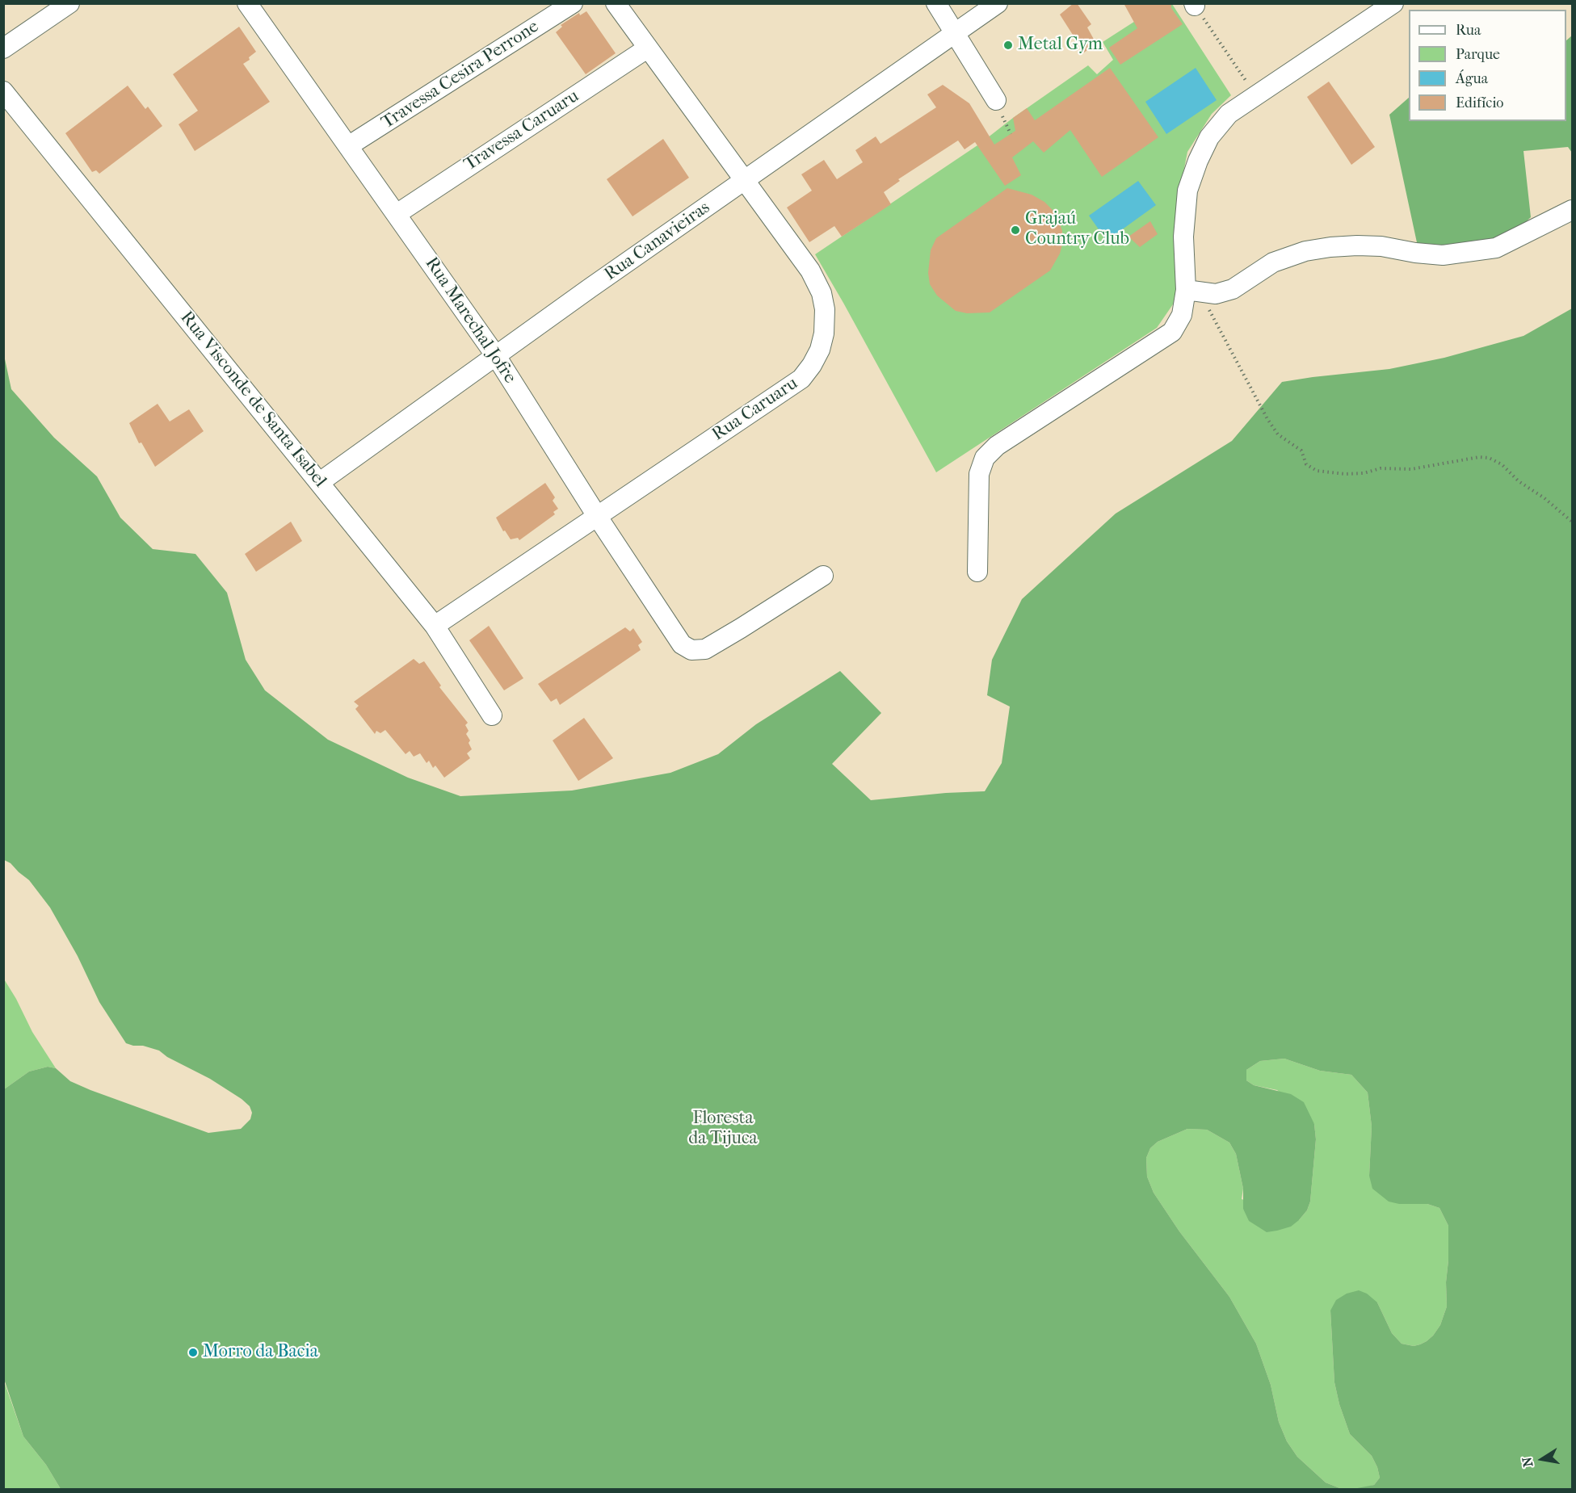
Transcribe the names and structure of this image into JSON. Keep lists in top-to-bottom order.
{
  "streets": {
    "street": [
      "Travessa Cesira Perrone",
      "Travessa Caruaru",
      "Rua Canavieiras",
      "Rua Marechal Jofre",
      "Rua Visconde de Santa Isabel",
      "Rua Caruaru"
    ]
  },
  "crossings": [
    ["Travessa Cesira Perrone", "Rua Marechal Jofre"],
    ["Travessa Caruaru", "Rua Marechal Jofre"],
    ["Travessa Caruaru", "Rua Caruaru"],
    ["Rua Canavieiras", "Rua Marechal Jofre"],
    ["Rua Canavieiras", "Rua Visconde de Santa Isabel"],
    ["Rua Canavieiras", "Rua Caruaru"],
    ["Rua Marechal Jofre", "Rua Caruaru"],
    ["Rua Visconde de Santa Isabel", "Rua Caruaru"]
  ],
  "parks": ["Floresta da Tijuca"],
  "places": ["Metal Gym", "Grajaú Country Club", "Morro da Bacia"],
  "legend": [
    "Rua",
    "Parque",
    "Água",
    "Edifício"
  ],
  "north": "left"
}
